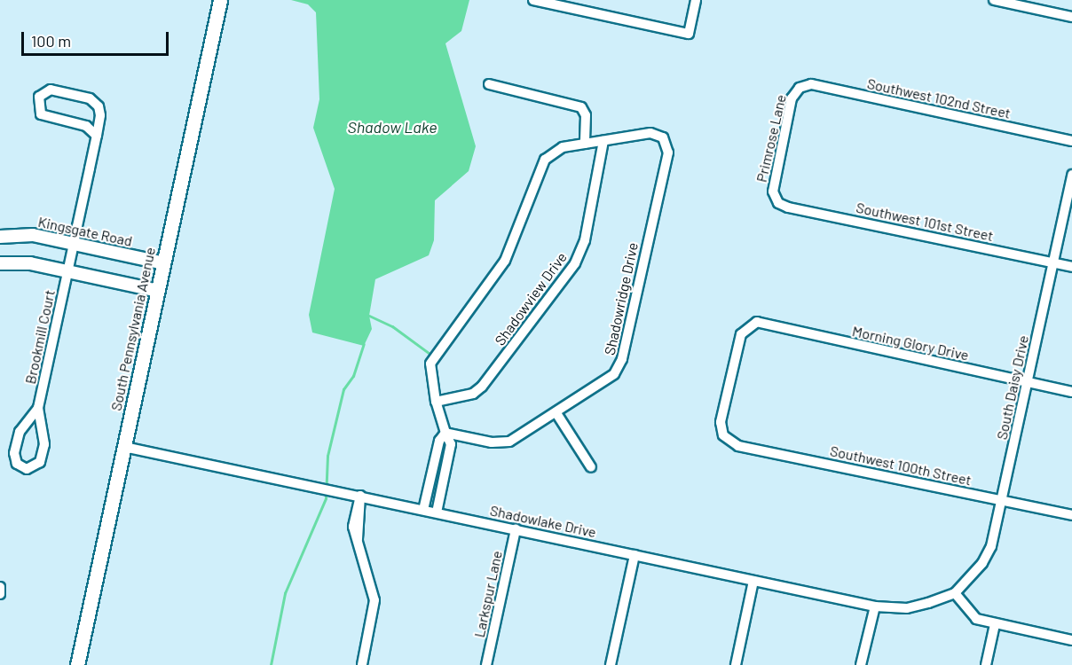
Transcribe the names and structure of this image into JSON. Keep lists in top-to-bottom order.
{
  "streets": {
    "main road": ["South Pennsylvania Avenue"],
    "street": [
      "Southwest 102nd Street",
      "Primrose Lane",
      "Southwest 101st Street",
      "Kingsgate Road",
      "Shadowview Drive",
      "Shadowridge Drive",
      "Brookmill Court",
      "Morning Glory Drive",
      "South Daisy Drive",
      "Southwest 100th Street",
      "Shadowlake Drive",
      "Larkspur Lane"
    ]
  },
  "crossings": [
    ["Southwest 102nd Street", "Primrose Lane"],
    ["Primrose Lane", "Southwest 101st Street"],
    ["Southwest 101st Street", "South Daisy Drive"],
    ["Kingsgate Road", "South Pennsylvania Avenue"],
    ["Kingsgate Road", "Brookmill Court"],
    ["Shadowview Drive", "Shadowridge Drive"],
    ["South Pennsylvania Avenue", "Shadowlake Drive"],
    ["Morning Glory Drive", "South Daisy Drive"],
    ["Morning Glory Drive", "Southwest 100th Street"],
    ["South Daisy Drive", "Southwest 100th Street"],
    ["South Daisy Drive", "Shadowlake Drive"],
    ["Shadowlake Drive", "Larkspur Lane"]
  ],
  "water": ["Shadow Lake"],
  "scale_bar": "100 m"
}
